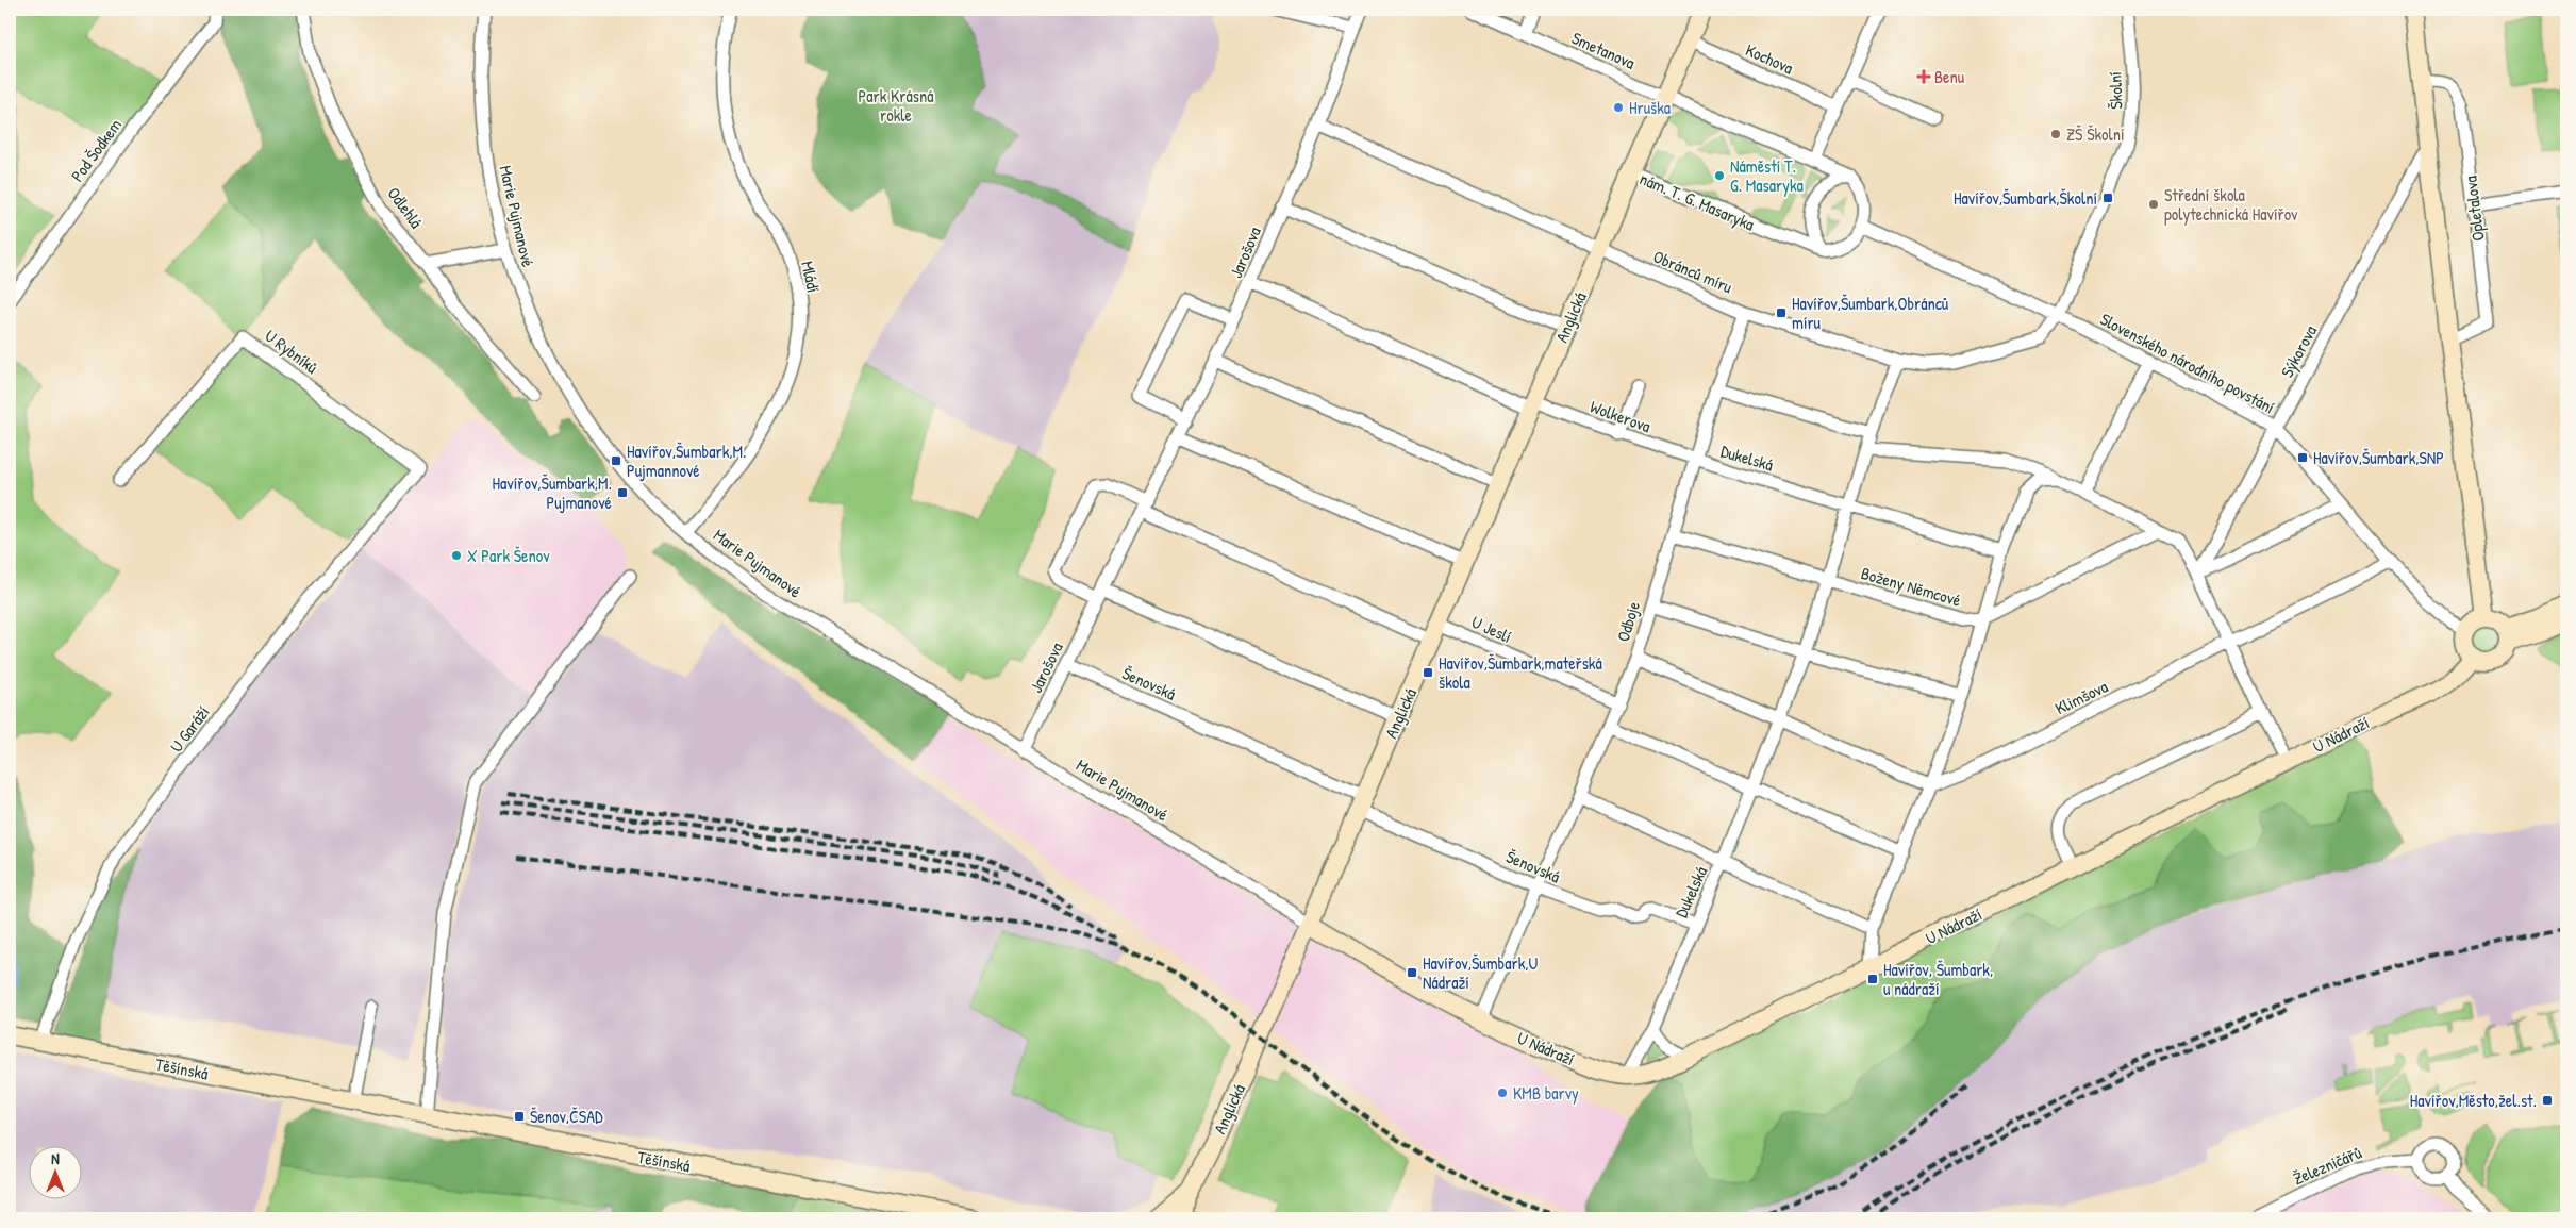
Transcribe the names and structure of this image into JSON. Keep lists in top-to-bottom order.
{
  "streets": {
    "street": [
      "Smetanova",
      "Kochova",
      "Školní",
      "Pod Šodkem",
      "nám. T. G. Masaryka",
      "Odlehlá",
      "Opletalova",
      "Marie Pujmanové",
      "Jarošova",
      "Obránců míru",
      "Mládí",
      "Anglická",
      "U Rybníků",
      "Sýkorova",
      "Slovenského národního povstání",
      "Wolkerova",
      "Dukelská",
      "Boženy Němcové",
      "Odboje",
      "U Jeslí",
      "Šenovská",
      "Klimšova",
      "U Garáží",
      "U Nádraží",
      "Těšínská",
      "Železničářů"
    ]
  },
  "crossings": [
    ["Smetanova", "nám. T. G. Masaryka"],
    ["Školní", "Obránců míru"],
    ["Školní", "Slovenského národního povstání"],
    ["nám. T. G. Masaryka", "Anglická"],
    ["nám. T. G. Masaryka", "Slovenského národního povstání"],
    ["Marie Pujmanové", "Jarošova"],
    ["Marie Pujmanové", "Mládí"],
    ["Marie Pujmanové", "Anglická"],
    ["Marie Pujmanové", "U Nádraží"],
    ["Jarošova", "Obránců míru"],
    ["Jarošova", "Wolkerova"],
    ["Jarošova", "U Jeslí"],
    ["Jarošova", "Šenovská"],
    ["Obránců míru", "Anglická"],
    ["Obránců míru", "Slovenského národního povstání"],
    ["Obránců míru", "Dukelská"],
    ["Obránců míru", "Odboje"],
    ["Anglická", "Wolkerova"],
    ["Anglická", "U Jeslí"],
    ["Anglická", "Šenovská"],
    ["Anglická", "U Nádraží"],
    ["U Rybníků", "U Garáží"],
    ["Sýkorova", "Slovenského národního povstání"],
    ["Slovenského národního povstání", "Klimšova"],
    ["Slovenského národního povstání", "U Nádraží"],
    ["Wolkerova", "Dukelská"],
    ["Wolkerova", "Odboje"],
    ["Dukelská", "Boženy Němcové"],
    ["Dukelská", "Odboje"],
    ["Dukelská", "Šenovská"],
    ["Dukelská", "U Nádraží"],
    ["Boženy Němcové", "Odboje"],
    ["Odboje", "U Jeslí"],
    ["Odboje", "Šenovská"],
    ["Odboje", "U Nádraží"],
    ["U Garáží", "Těšínská"]
  ],
  "parks": ["Park Krásná rokle"],
  "places": {
    "health": ["Benu"],
    "other": [
      "Hruška",
      "ZŠ Školní",
      "Náměstí T. G. Masaryka",
      "Střední škola polytechnická Havířov",
      "X Park Šenov",
      "KMB barvy"
    ],
    "transit": [
      "Havířov,Šumbark,Školní",
      "Havířov,Šumbark,Obránců míru",
      "Havířov,Šumbark,SNP",
      "Havířov,Šumbark,M. Pujmannové",
      "Havířov,Šumbark,M. Pujmanové",
      "Havířov,Šumbark,mateřská škola",
      "Havířov,Šumbark,U Nádraží",
      "Havířov, Šumbark, u nádraží",
      "Havířov,Město,žel.st.",
      "Šenov,ČSAD"
    ]
  },
  "north": "top"
}
